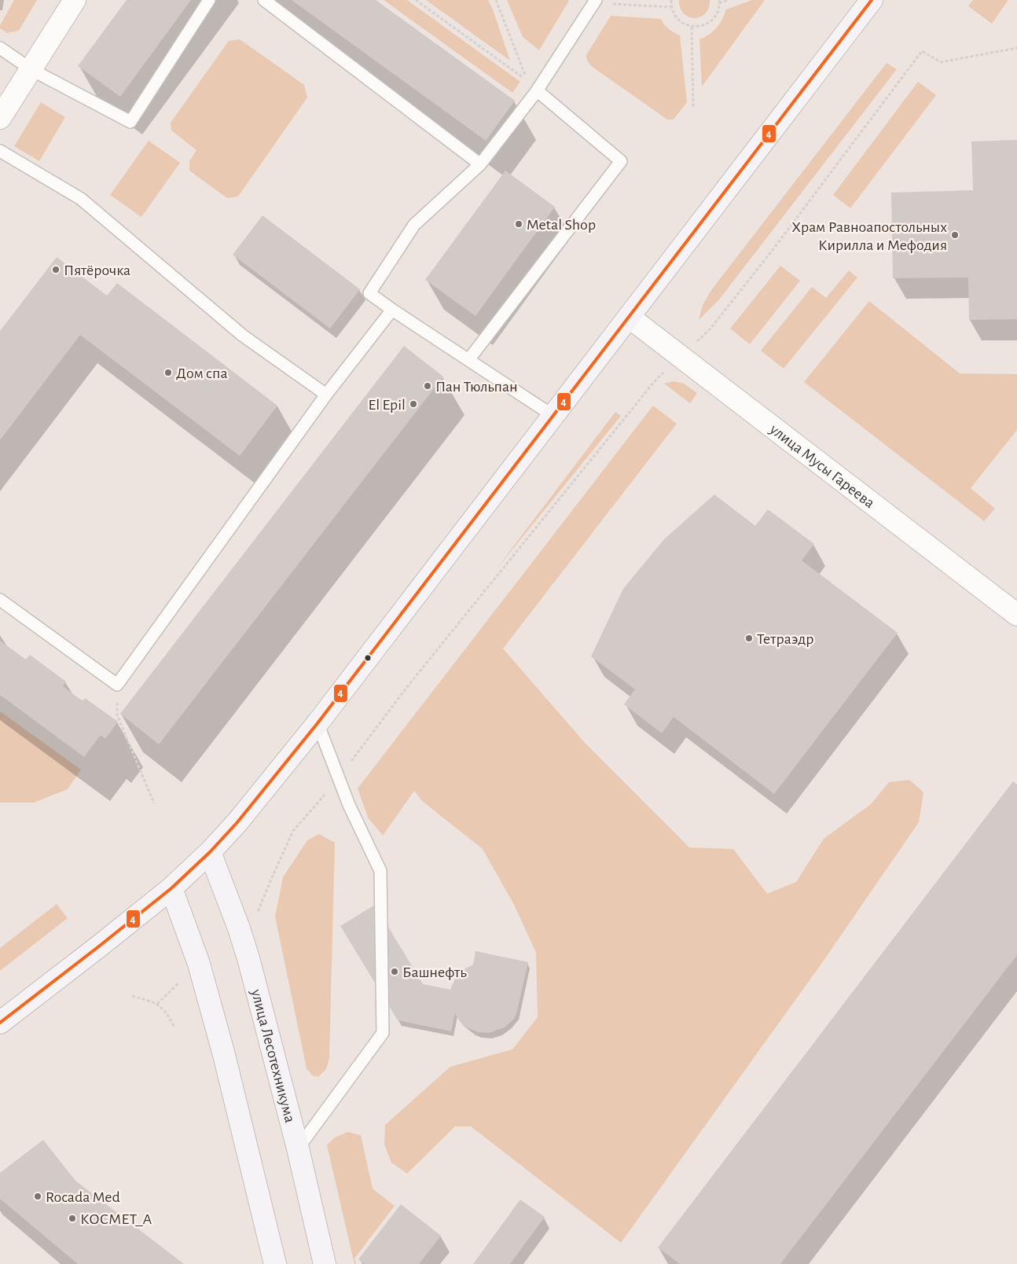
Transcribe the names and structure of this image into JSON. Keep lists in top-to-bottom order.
{
  "streets": {
    "main road": ["улица Лесотехникума"],
    "street": ["улица Мусы Гареева"]
  },
  "places": [
    "Metal Shop",
    "Храм Равноапостольных Кирилла и Мефодия",
    "Пятёрочка",
    "Дом спа",
    "Пан Тюльпан",
    "El Epil",
    "Тетраэдр",
    "Башнефть",
    "Rocada Med",
    "КОСМЕТ_А"
  ],
  "lines": ["transit line 4"]
}
